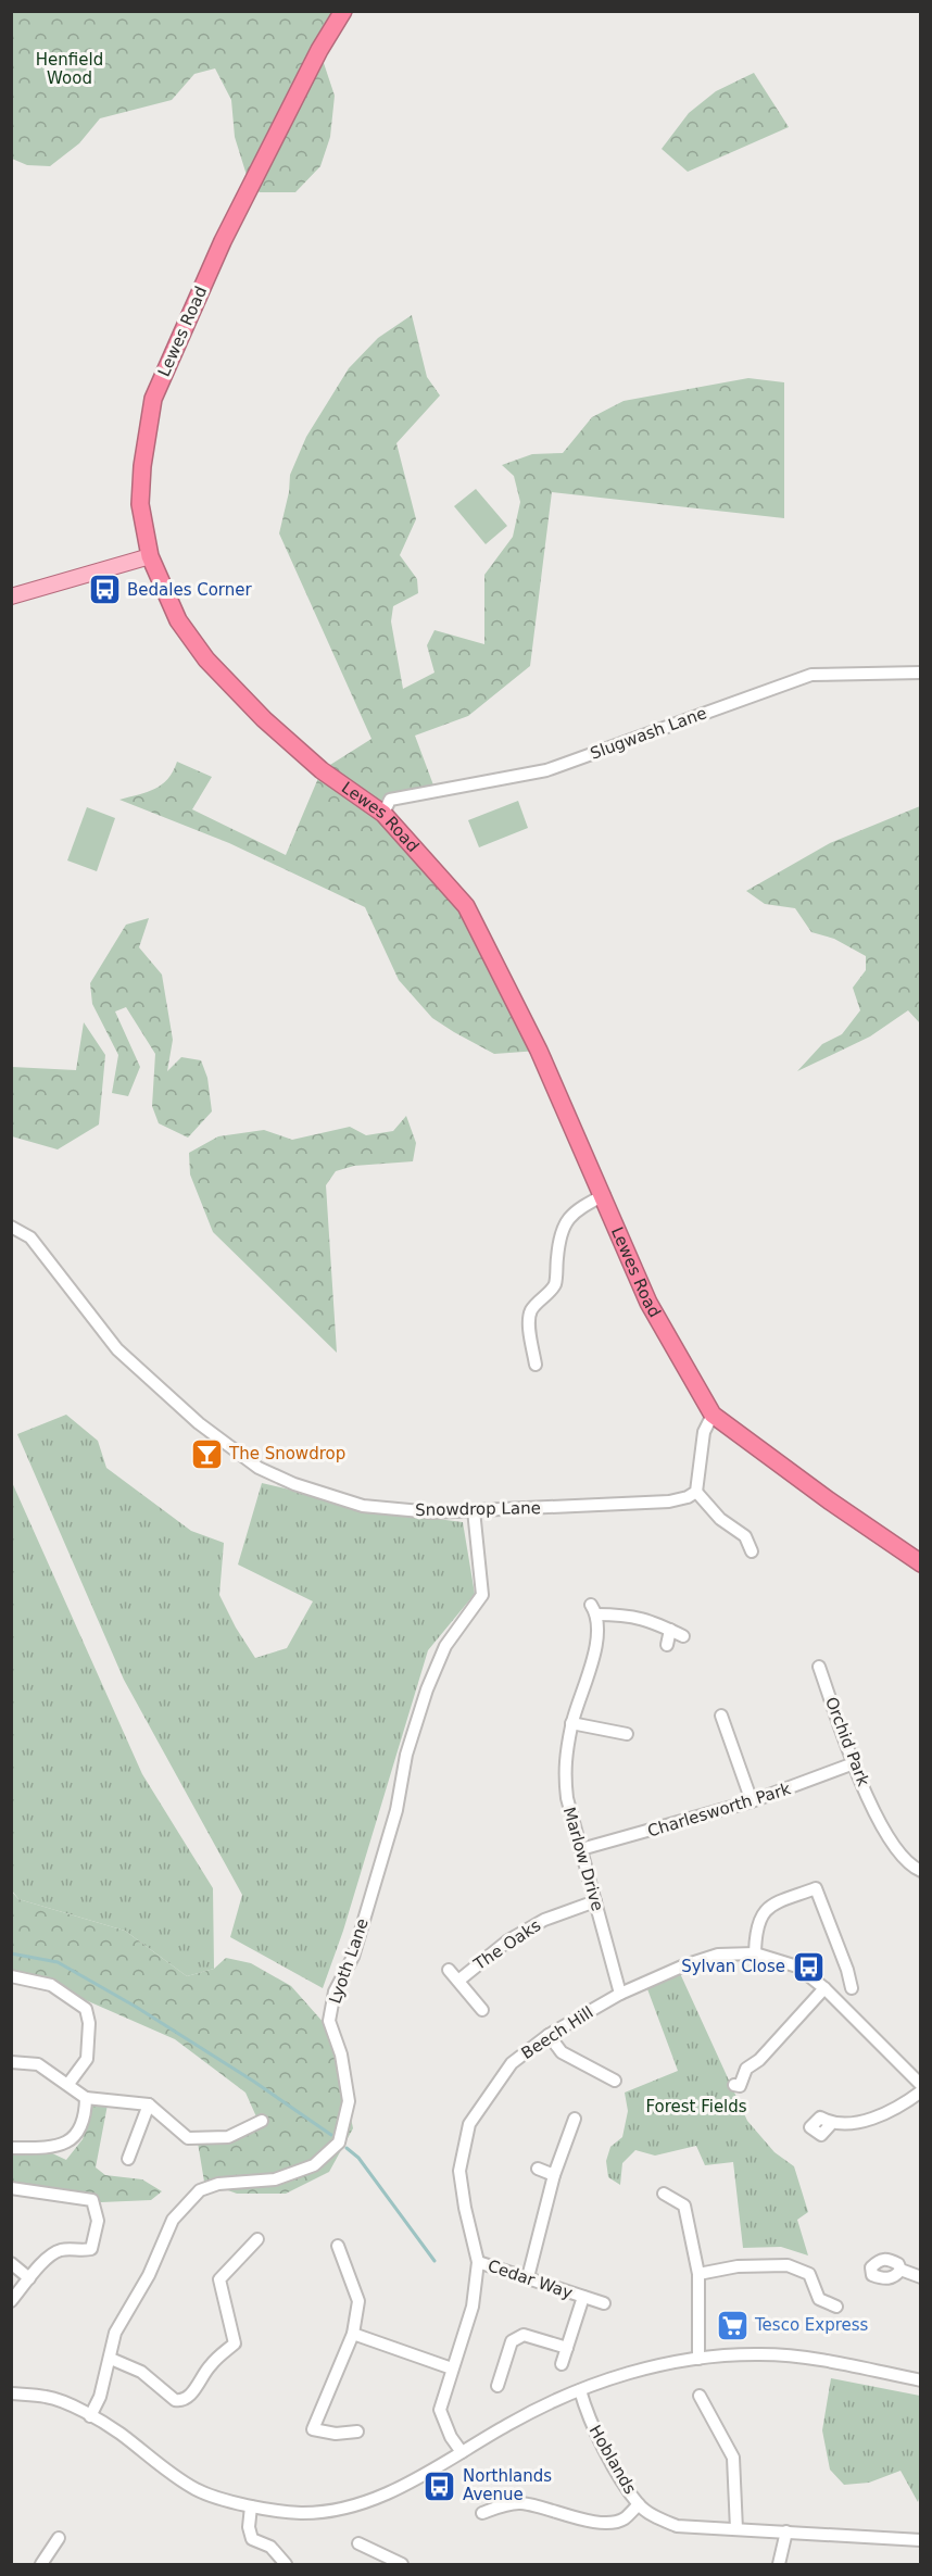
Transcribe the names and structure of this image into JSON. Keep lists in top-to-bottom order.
{
  "streets": {
    "highway": ["Lewes Road"],
    "street": [
      "Slugwash Lane",
      "Snowdrop Lane",
      "Orchid Park",
      "Charlesworth Park",
      "Marlow Drive",
      "The Oaks",
      "Lyoth Lane",
      "Beech Hill",
      "Cedar Way",
      "Hoblands"
    ]
  },
  "crossings": [
    ["Lewes Road", "Slugwash Lane"],
    ["Snowdrop Lane", "Lyoth Lane"],
    ["Orchid Park", "Charlesworth Park"],
    ["Charlesworth Park", "Marlow Drive"],
    ["Marlow Drive", "The Oaks"],
    ["Marlow Drive", "Beech Hill"],
    ["Beech Hill", "Cedar Way"]
  ],
  "parks": ["Henfield Wood", "Forest Fields"],
  "places": {
    "bus stop": ["Bedales Corner", "Sylvan Close", "Northlands Avenue"],
    "bar": ["The Snowdrop"],
    "supermarket": ["Tesco Express"]
  }
}
